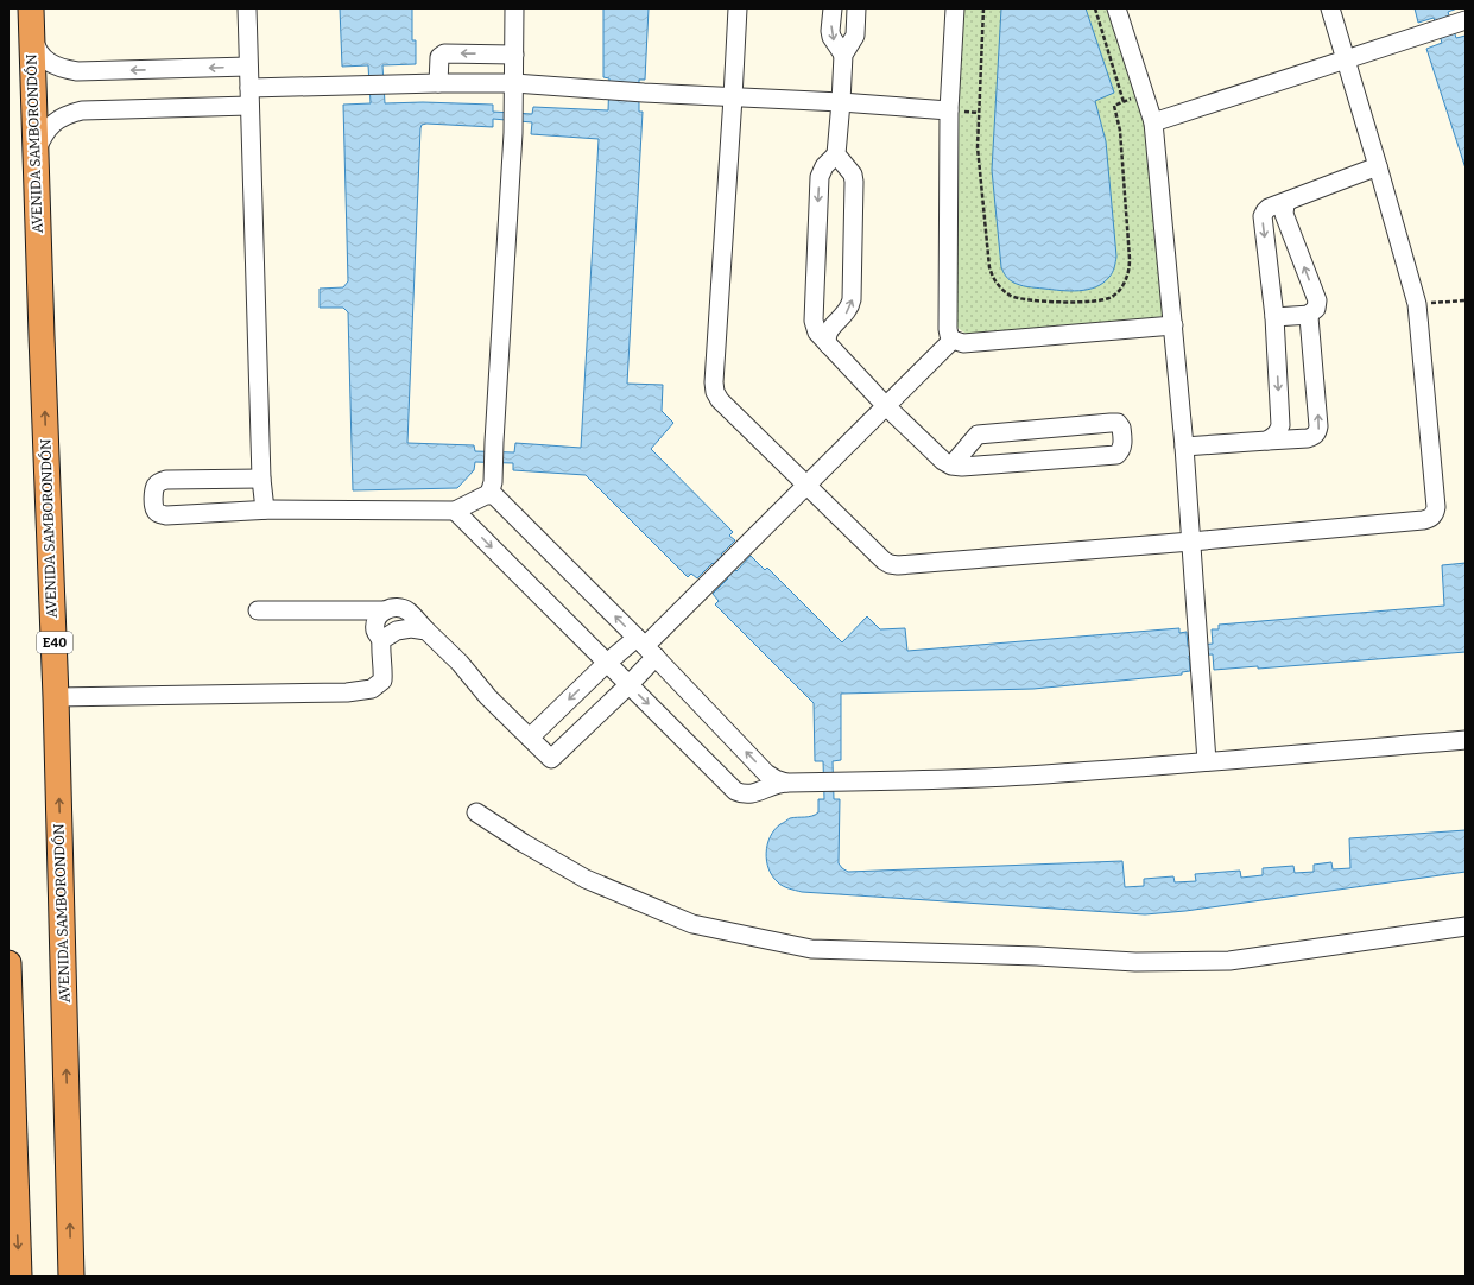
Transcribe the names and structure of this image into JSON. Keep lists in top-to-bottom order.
{
  "streets": {
    "highway": ["AVENIDA SAMBORONDÓN", "E40"]
  },
  "one_way": ["AVENIDA SAMBORONDÓN"]
}
